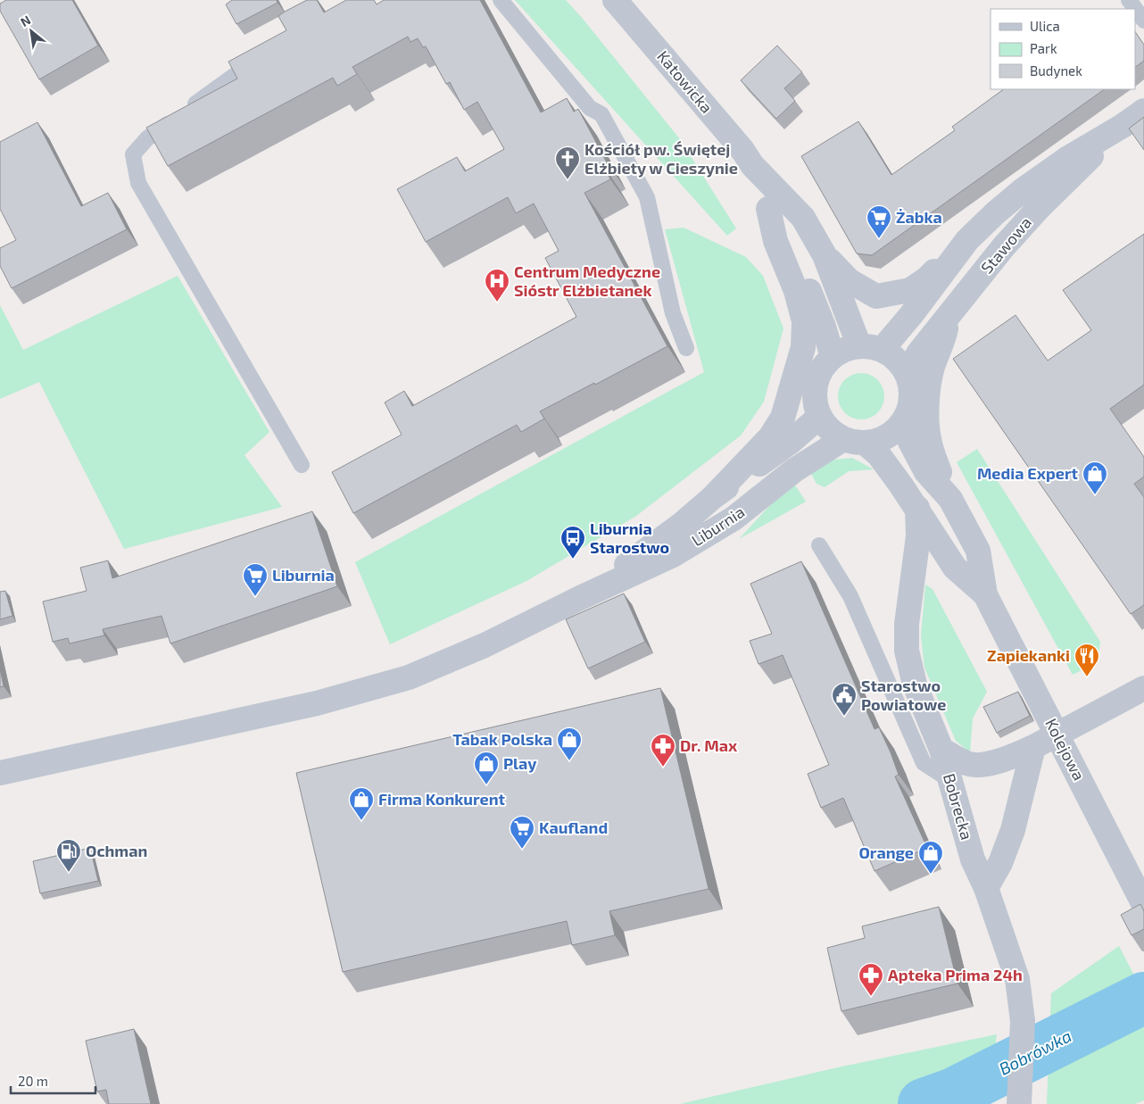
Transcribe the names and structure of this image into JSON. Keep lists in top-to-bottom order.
{
  "streets": {
    "street": [
      "Katowicka",
      "Stawowa",
      "Liburnia",
      "Kolejowa",
      "Bobrecka"
    ]
  },
  "crossings": [
    ["Katowicka", "Stawowa"],
    ["Katowicka", "Liburnia"],
    ["Katowicka", "Kolejowa"],
    ["Stawowa", "Liburnia"],
    ["Stawowa", "Kolejowa"],
    ["Liburnia", "Kolejowa"],
    ["Kolejowa", "Bobrecka"]
  ],
  "water": ["Bobrówka"],
  "places": {
    "church": ["Kościół pw. Świętej Elżbiety w Cieszynie"],
    "supermarket": ["Żabka", "Liburnia", "Kaufland"],
    "hospital": ["Centrum Medyczne Sióstr Elżbietanek"],
    "shop": [
      "Media Expert",
      "Tabak Polska",
      "Play",
      "Firma Konkurent",
      "Orange"
    ],
    "bus stop": ["Liburnia Starostwo"],
    "restaurant": ["Zapiekanki"],
    "public building": ["Starostwo Powiatowe"],
    "pharmacy": ["Dr. Max", "Apteka Prima 24h"],
    "fuel station": ["Ochman"]
  },
  "legend": ["Ulica", "Park", "Budynek"],
  "scale_bar": "20 m",
  "north": "top left"
}
